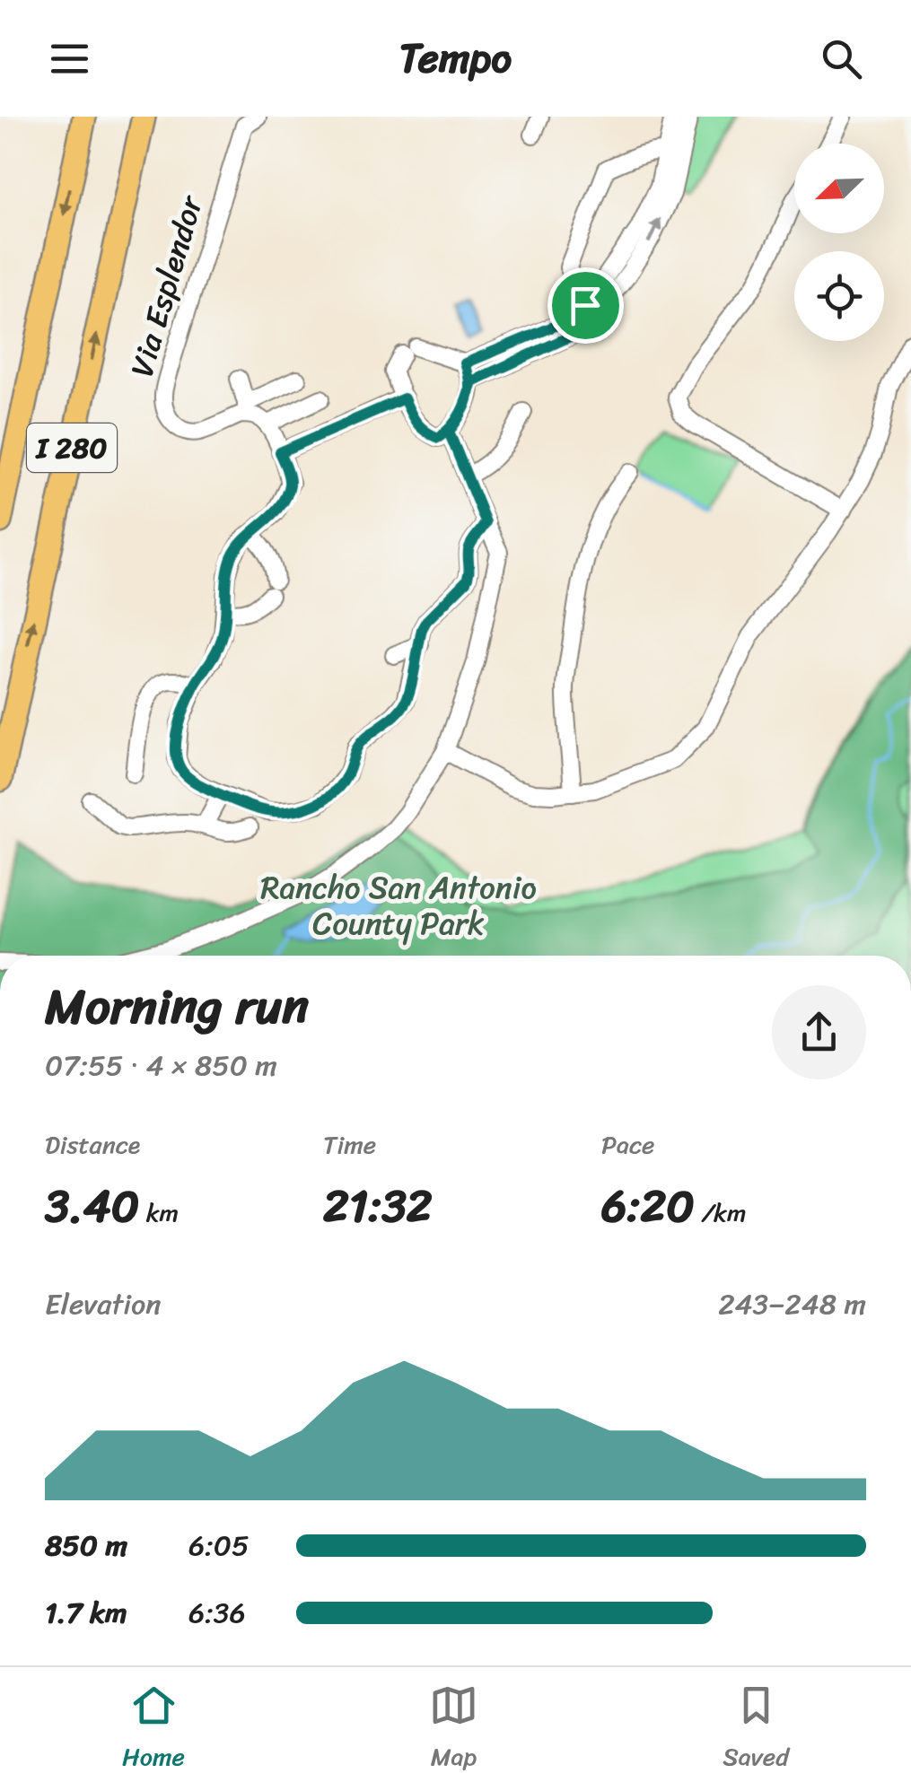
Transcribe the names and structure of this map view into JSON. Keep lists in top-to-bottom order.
{
  "streets": {
    "highway": ["I 280"],
    "street": ["Via Esplendor"]
  },
  "parks": ["Rancho San Antonio County Park"],
  "north": "bottom left",
  "page": {
    "header": "Tempo",
    "heading": ["Morning run", "07:55 · 4 × 850 m"],
    "stats": [
      ["Distance", "3.40 km"],
      ["Time", "21:32"],
      ["Pace", "6:20 /km"]
    ],
    "chart": ["Elevation", "243–248 m"],
    "list": [
      {
        "name": "850 m",
        "note": "6:05"
      },
      {
        "name": "1.7 km",
        "note": "6:36"
      }
    ],
    "tabs": ["Home", "Map", "Saved"]
  }
}
